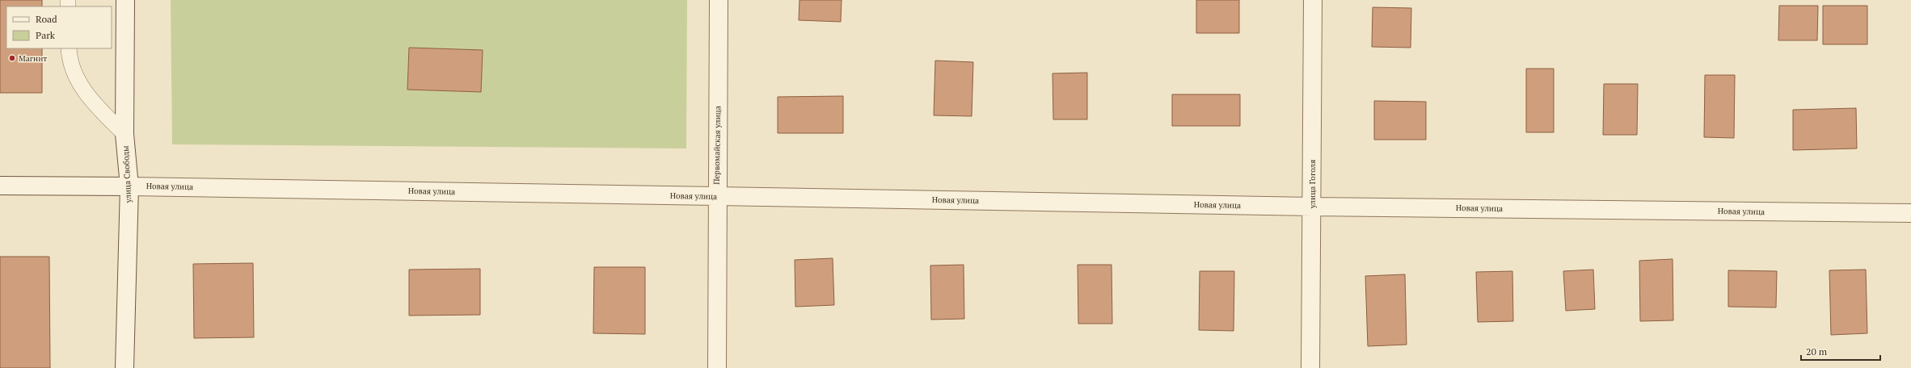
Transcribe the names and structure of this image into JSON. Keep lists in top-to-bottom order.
{
  "streets": {
    "street": [
      "Первомайская улица",
      "улица Свободы",
      "улица Гоголя",
      "Новая улица"
    ]
  },
  "crossings": [
    ["Первомайская улица", "Новая улица"],
    ["улица Свободы", "Новая улица"],
    ["улица Гоголя", "Новая улица"]
  ],
  "places": ["Магнит"],
  "legend": ["Road", "Park"],
  "scale_bar": "20 m"
}
